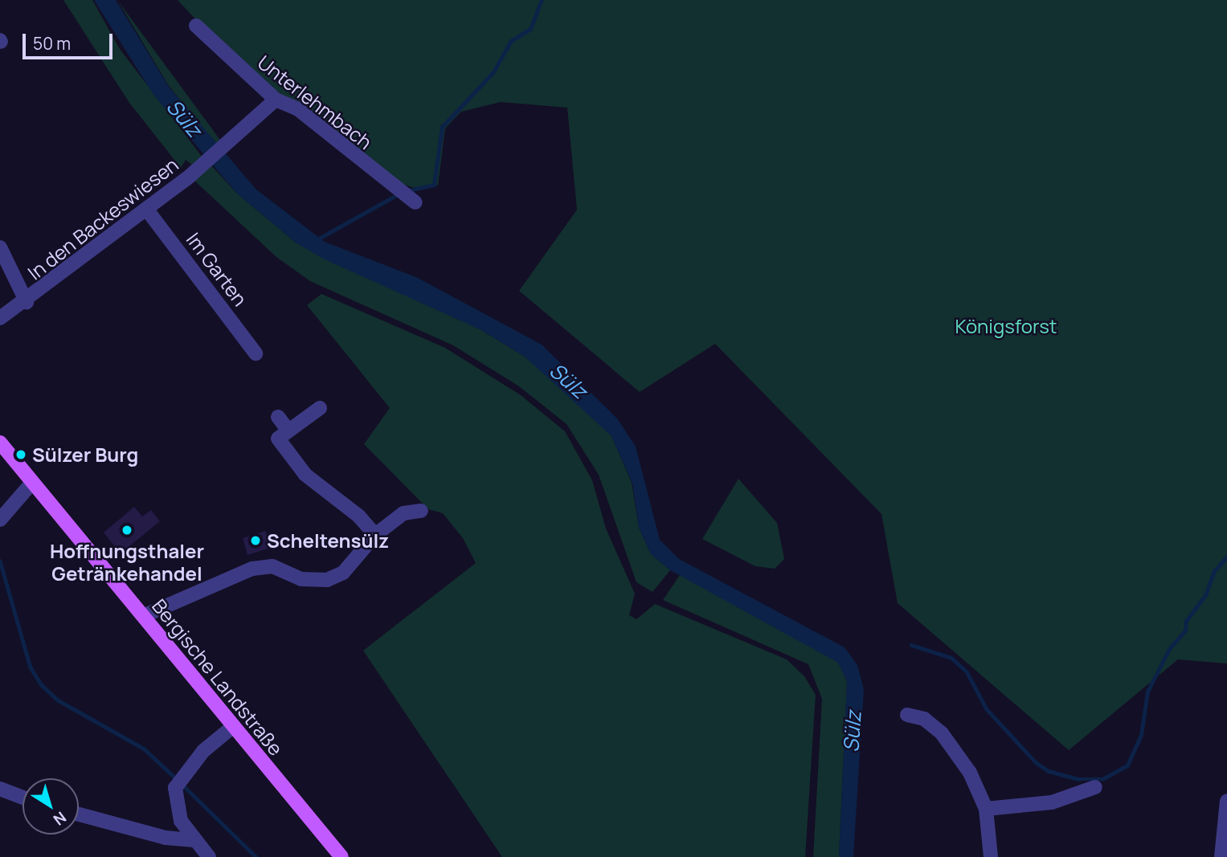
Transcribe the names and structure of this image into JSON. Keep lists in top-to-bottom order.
{
  "streets": {
    "main road": ["Bergische Landstraße"],
    "street": ["Unterlehmbach", "In den Backeswiesen", "Im Garten"]
  },
  "crossings": [
    ["Unterlehmbach", "In den Backeswiesen"],
    ["In den Backeswiesen", "Im Garten"]
  ],
  "water": ["Sülz"],
  "parks": ["Königsforst"],
  "places": ["Sülzer Burg", "Hoffnungsthaler Getränkehandel", "Scheltensülz"],
  "scale_bar": "50 m",
  "north": "bottom right"
}
